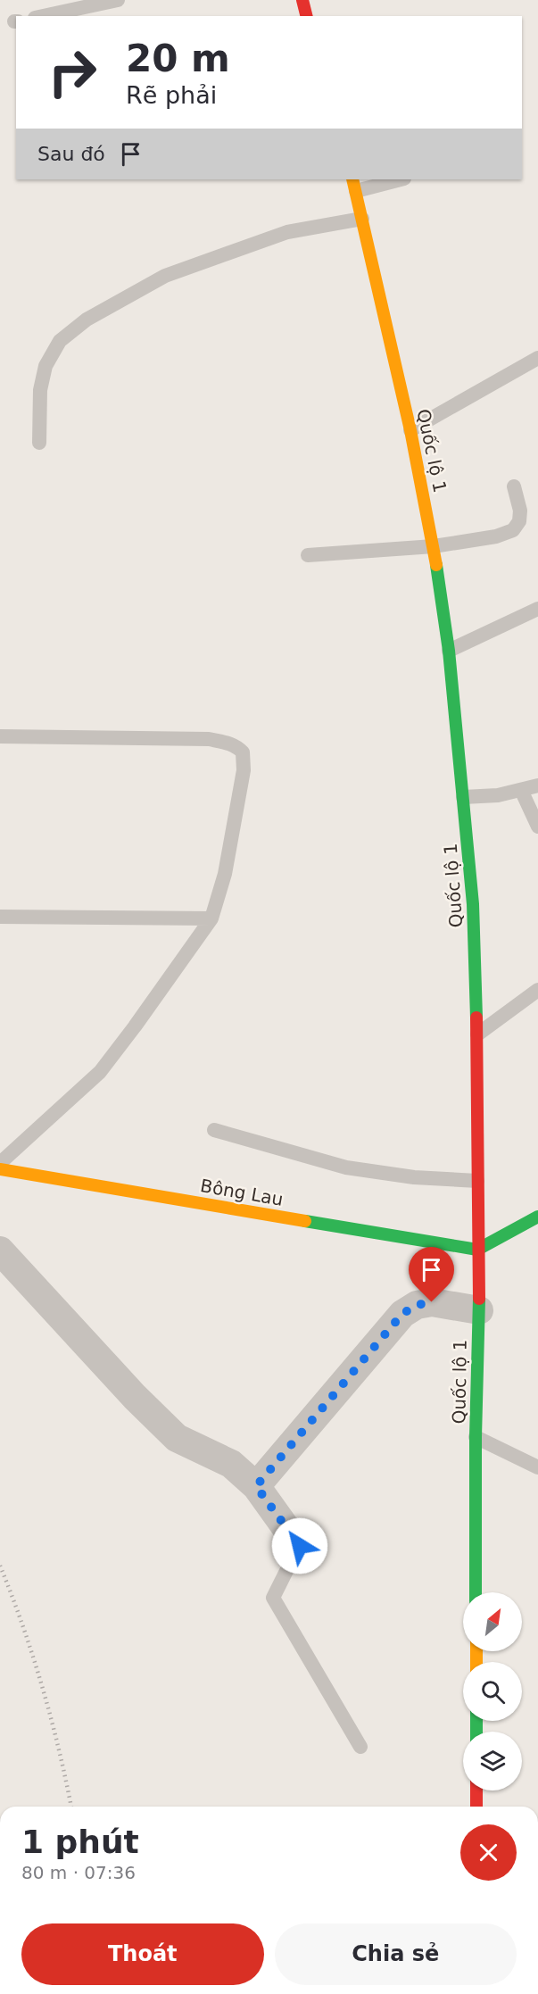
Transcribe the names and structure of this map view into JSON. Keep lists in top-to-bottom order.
{
  "streets": {
    "main road": ["Quốc lộ 1", "Bông Lau"]
  },
  "crossings": [
    ["Quốc lộ 1", "Bông Lau"]
  ],
  "north": "top right",
  "page": {
    "turn": ["20 m", "Rẽ phải"],
    "then": "Sau đó",
    "heading": ["1 phút", "80 m · 07:36"],
    "buttons": ["Thoát", "Chia sẻ"]
  }
}
